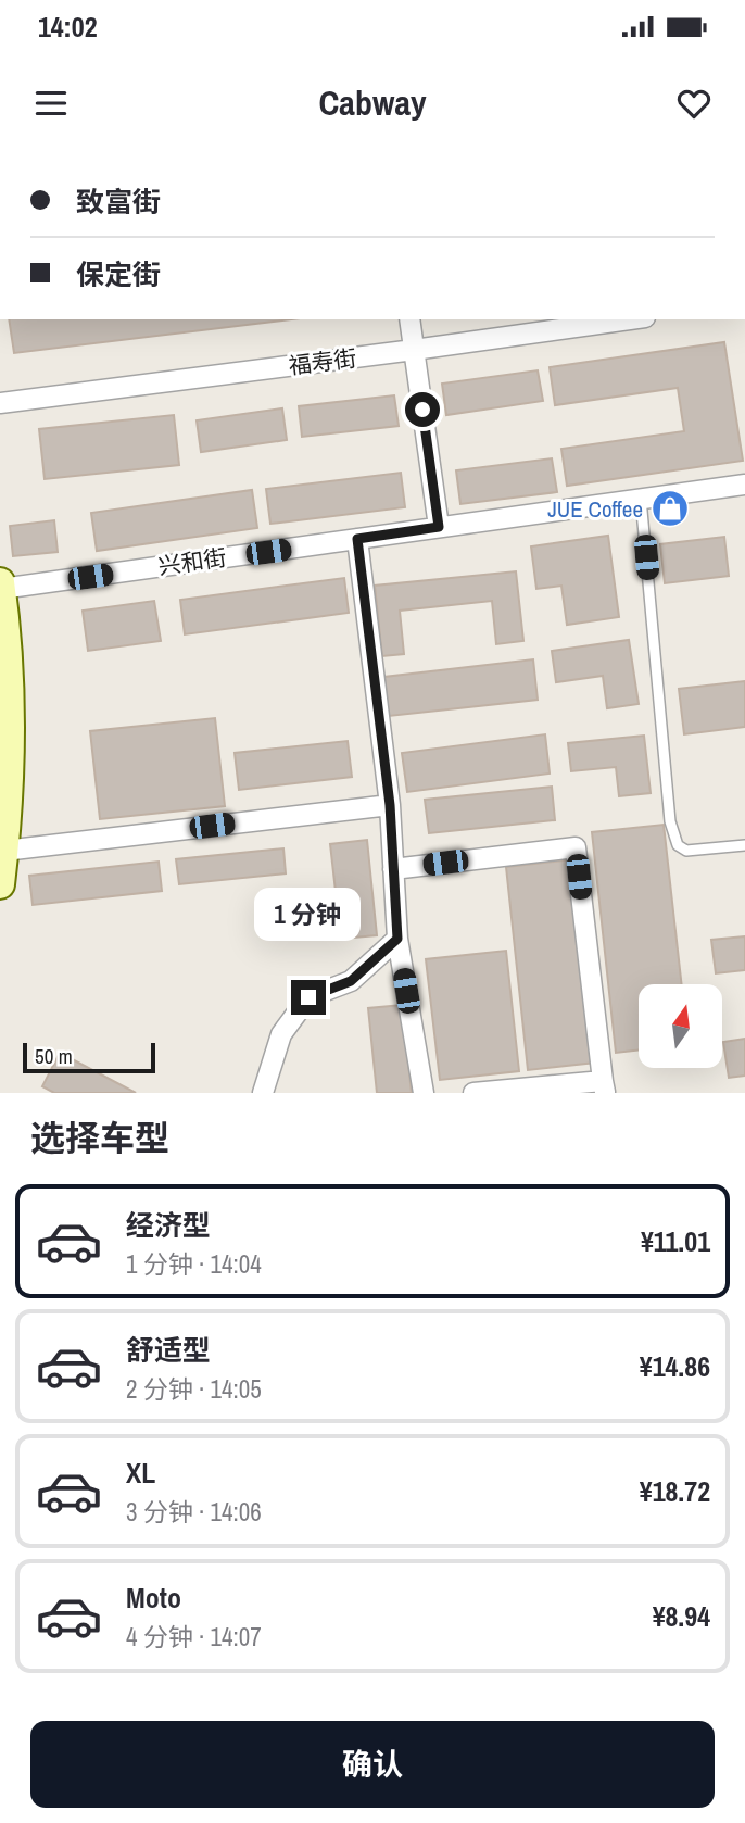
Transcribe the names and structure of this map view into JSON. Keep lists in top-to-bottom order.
{
  "streets": {
    "street": ["福寿街", "兴和街"]
  },
  "places": {
    "shop": ["JUE Coffee"]
  },
  "scale_bar": "50 m",
  "north": "top",
  "page": {
    "status": "14:02",
    "header": "Cabway",
    "banner": ["致富街", "保定街"],
    "bubble": "1 分钟",
    "scale": "50 m",
    "heading": "选择车型",
    "list": [
      {
        "name": "经济型",
        "note": "1 分钟 · 14:04",
        "value": "¥11.01"
      },
      {
        "name": "舒适型",
        "note": "2 分钟 · 14:05",
        "value": "¥14.86"
      },
      {
        "name": "XL",
        "note": "3 分钟 · 14:06",
        "value": "¥18.72"
      },
      {
        "name": "Moto",
        "note": "4 分钟 · 14:07",
        "value": "¥8.94"
      }
    ],
    "buttons": "确认"
  }
}
